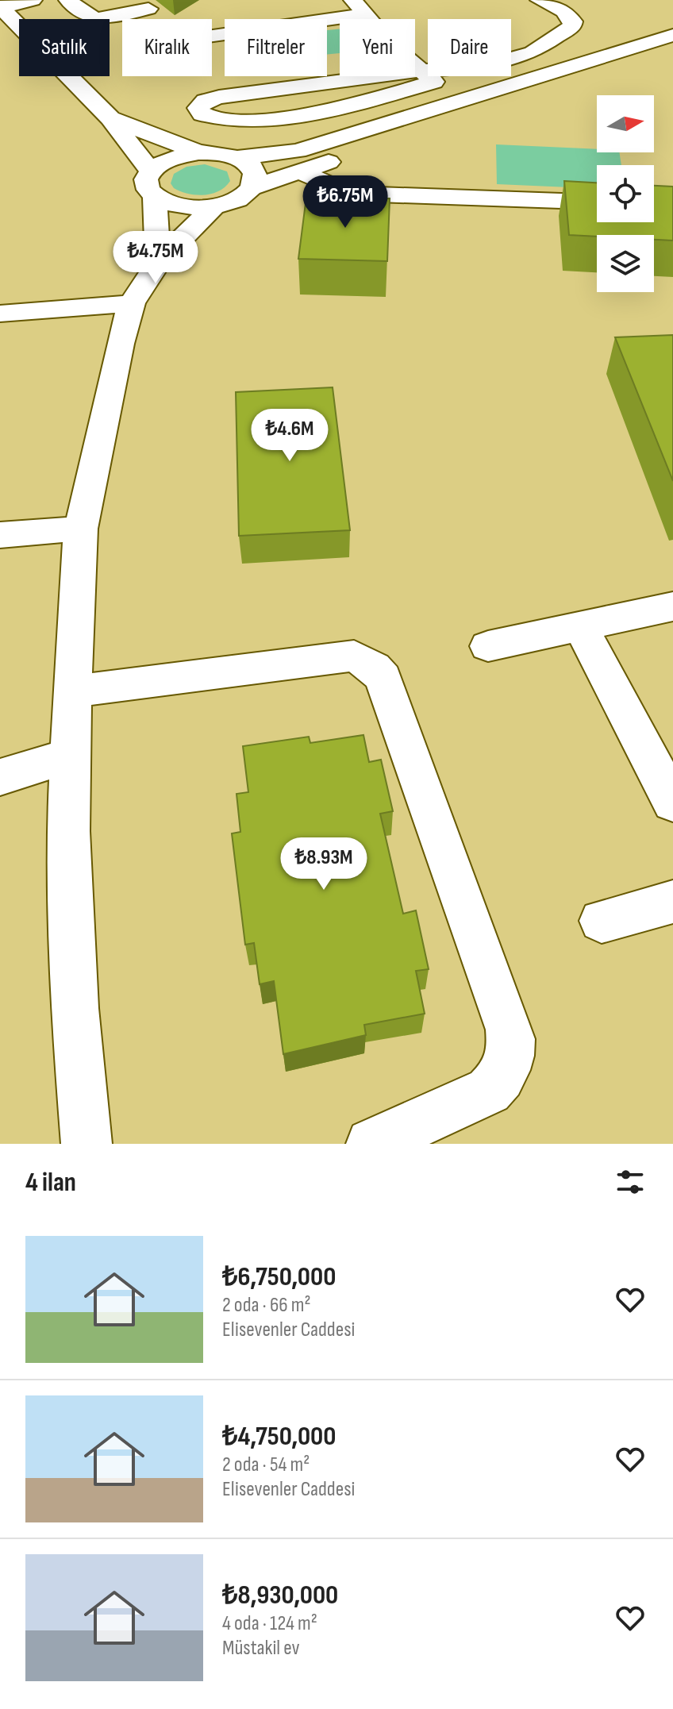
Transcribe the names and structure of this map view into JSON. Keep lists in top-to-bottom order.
{
  "north": "right",
  "page": {
    "chip": [
      "Satılık",
      "Kiralık",
      "Filtreler",
      "Yeni",
      "Daire"
    ],
    "price": [
      "₺6.75M",
      "₺4.75M",
      "₺4.6M",
      "₺8.93M"
    ],
    "heading": "4 ilan",
    "list": [
      {
        "name": "₺6,750,000",
        "note": "2 oda · 66 m² · Elisevenler Caddesi"
      },
      {
        "name": "₺4,750,000",
        "note": "2 oda · 54 m² · Elisevenler Caddesi"
      },
      {
        "name": "₺8,930,000",
        "note": "4 oda · 124 m² · Müstakil ev"
      }
    ]
  }
}
